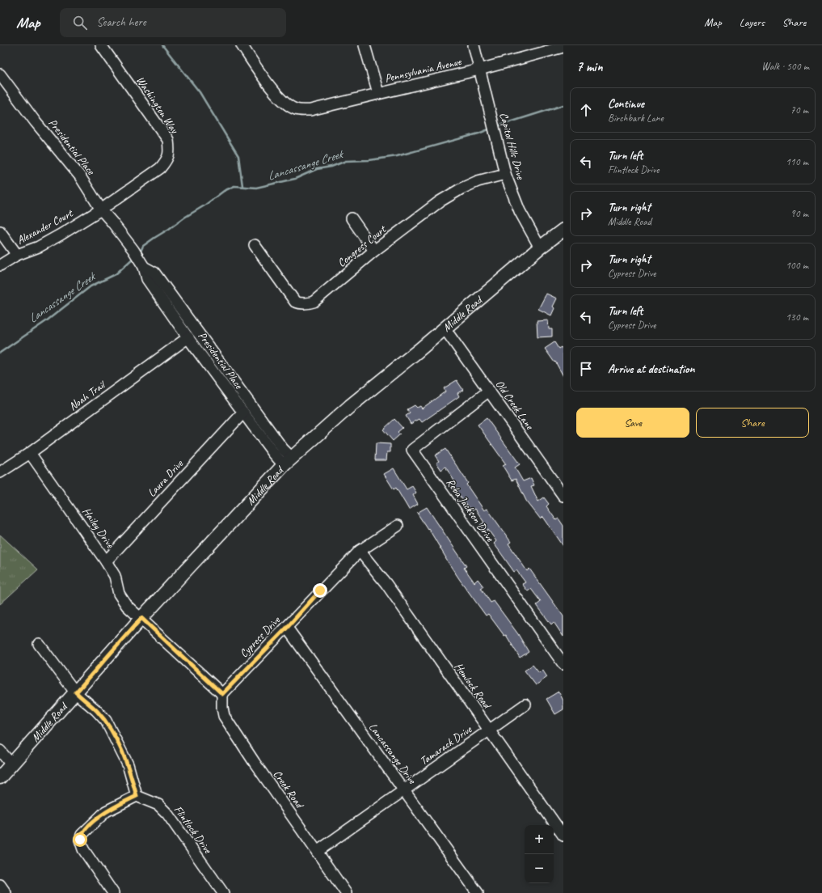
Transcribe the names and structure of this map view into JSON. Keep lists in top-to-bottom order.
{
  "streets": {
    "main road": ["Middle Road"],
    "street": [
      "Pennsylvania Avenue",
      "Washington Way",
      "Capitol Hills Drive",
      "Presidential Place",
      "Alexander Court",
      "Congress Court",
      "Noah Trail",
      "Old Creek Lane",
      "Laura Drive",
      "Reba Jackson Drive",
      "Hailey Drive",
      "Cypress Drive",
      "Hemlock Road",
      "Tamarack Drive",
      "Lancassange Drive",
      "Creek Road",
      "Flintlock Drive"
    ]
  },
  "crossings": [
    ["Pennsylvania Avenue", "Capitol Hills Drive"],
    ["Washington Way", "Presidential Place"],
    ["Washington Way", "Alexander Court"],
    ["Capitol Hills Drive", "Congress Court"],
    ["Capitol Hills Drive", "Middle Road"],
    ["Presidential Place", "Alexander Court"],
    ["Presidential Place", "Middle Road"],
    ["Presidential Place", "Noah Trail"],
    ["Presidential Place", "Laura Drive"],
    ["Middle Road", "Old Creek Lane"],
    ["Middle Road", "Hailey Drive"],
    ["Noah Trail", "Hailey Drive"],
    ["Old Creek Lane", "Reba Jackson Drive"],
    ["Laura Drive", "Hailey Drive"],
    ["Cypress Drive", "Hemlock Road"],
    ["Cypress Drive", "Lancassange Drive"],
    ["Cypress Drive", "Creek Road"],
    ["Hemlock Road", "Tamarack Drive"],
    ["Tamarack Drive", "Lancassange Drive"],
    ["Tamarack Drive", "Creek Road"]
  ],
  "water": ["Lancassange Creek"],
  "page": {
    "header": "Map",
    "search": "Search here",
    "nav": ["Map", "Layers", "Share"],
    "heading": ["7 min", "Walk · 500 m"],
    "list": [
      ["Continue", "Birchbark Lane", "70 m"],
      ["Turn left", "Flintlock Drive", "110 m"],
      ["Turn right", "Middle Road", "90 m"],
      ["Turn right", "Cypress Drive", "100 m"],
      ["Turn left", "Cypress Drive", "130 m"],
      "Arrive at destination"
    ],
    "buttons": ["Save", "Share"],
    "map_buttons": ["+", "−"]
  }
}
